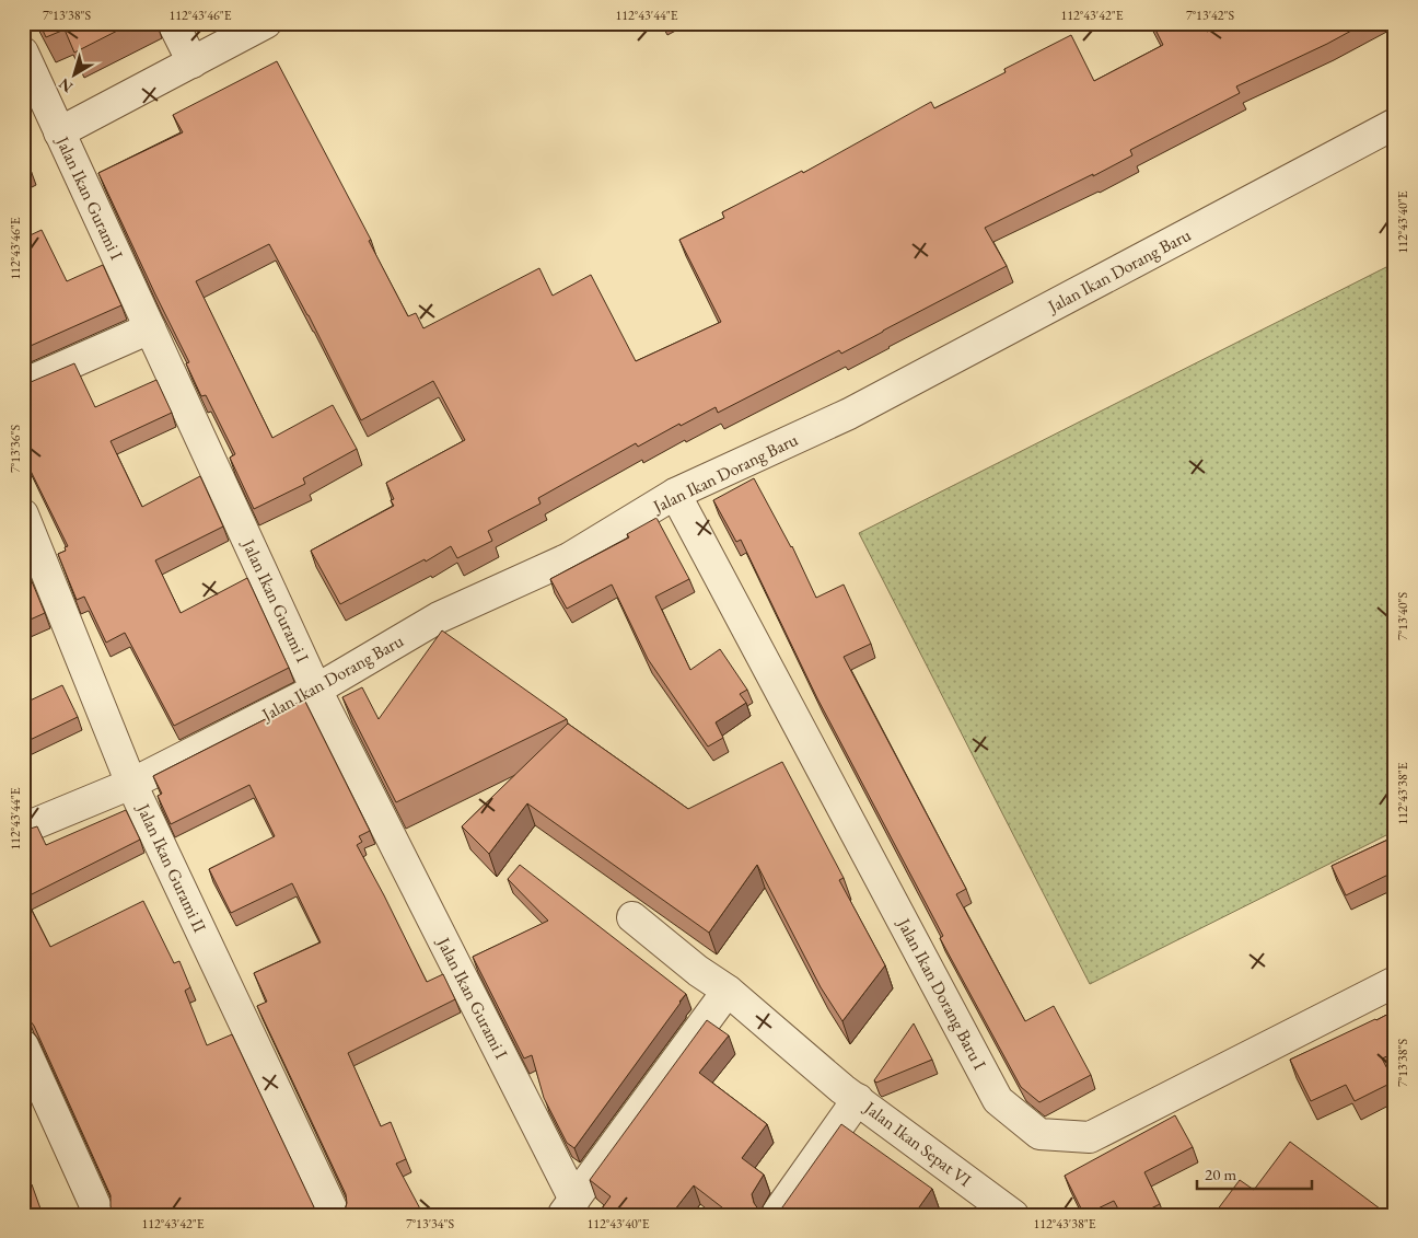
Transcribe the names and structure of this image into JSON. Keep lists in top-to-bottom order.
{
  "streets": {
    "street": [
      "Jalan Ikan Gurami I",
      "Jalan Ikan Dorang Baru",
      "Jalan Ikan Gurami II",
      "Jalan Ikan Dorang Baru I",
      "Jalan Ikan Sepat VI"
    ]
  },
  "crossings": [
    ["Jalan Ikan Gurami I", "Jalan Ikan Dorang Baru"],
    ["Jalan Ikan Dorang Baru", "Jalan Ikan Gurami II"],
    ["Jalan Ikan Dorang Baru", "Jalan Ikan Dorang Baru I"]
  ],
  "scale_bar": "20 m",
  "north": "bottom left",
  "coordinates": [
    "7°13'38\"S",
    "112°43'46\"E",
    "112°43'44\"E",
    "112°43'42\"E",
    "7°13'42\"S",
    "112°43'40\"E",
    "7°13'36\"S",
    "7°13'40\"S",
    "112°43'38\"E",
    "7°13'34\"S"
  ]
}
